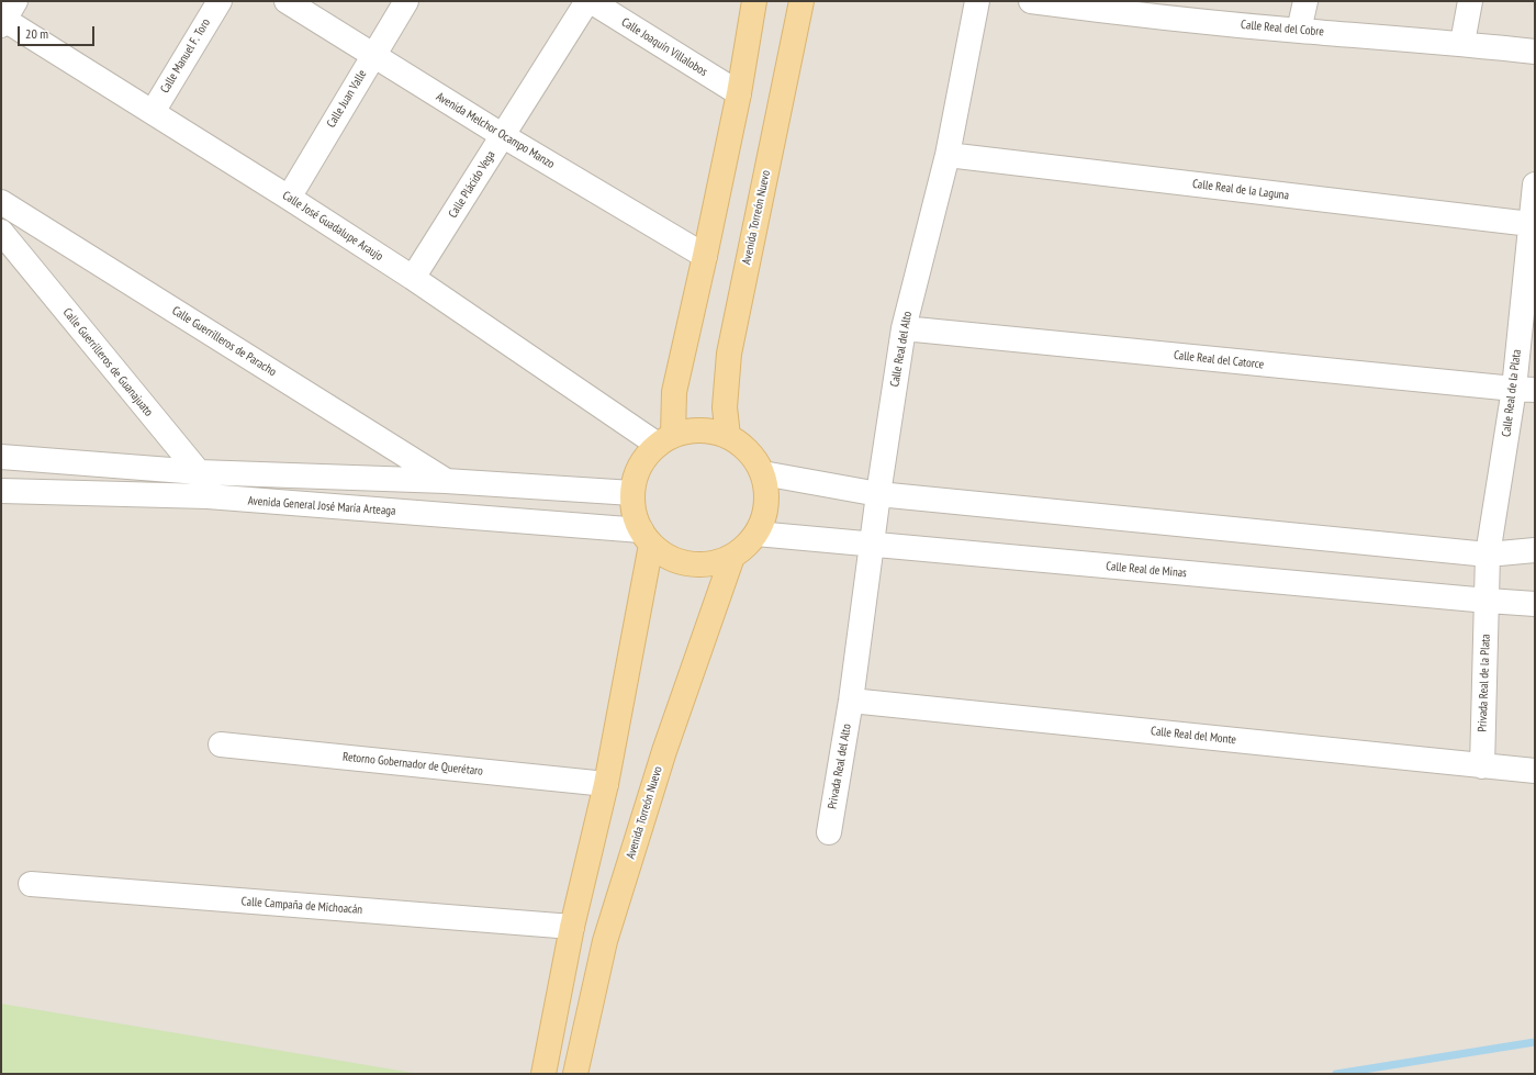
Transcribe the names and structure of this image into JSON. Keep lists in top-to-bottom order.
{
  "streets": {
    "main road": ["Avenida Torreón Nuevo"],
    "street": [
      "Calle Real del Cobre",
      "Calle Joaquín Villalobos",
      "Calle Manuel F. Toro",
      "Calle Juan Valle",
      "Avenida Melchor Ocampo Manzo",
      "Calle Plácido Vega",
      "Calle Real de la Laguna",
      "Calle José Guadalupe Araujo",
      "Calle Guerrilleros de Paracho",
      "Calle Real del Alto",
      "Calle Real del Catorce",
      "Calle Guerrilleros de Guanajuato",
      "Calle Real de la Plata",
      "Avenida General José María Arteaga",
      "Calle Real de Minas",
      "Privada Real de la Plata",
      "Calle Real del Monte",
      "Retorno Gobernador de Querétaro",
      "Privada Real del Alto",
      "Calle Campaña de Michoacán"
    ]
  },
  "crossings": [
    ["Calle Manuel F. Toro", "Calle José Guadalupe Araujo"],
    ["Calle Juan Valle", "Avenida Melchor Ocampo Manzo"],
    ["Calle Juan Valle", "Calle José Guadalupe Araujo"],
    ["Avenida Melchor Ocampo Manzo", "Calle Plácido Vega"],
    ["Calle Plácido Vega", "Calle José Guadalupe Araujo"],
    ["Calle Real de la Laguna", "Calle Real del Alto"],
    ["Calle Real de la Laguna", "Calle Real de la Plata"],
    ["Avenida Torreón Nuevo", "Calle José Guadalupe Araujo"],
    ["Avenida Torreón Nuevo", "Avenida General José María Arteaga"],
    ["Avenida Torreón Nuevo", "Calle Real de Minas"],
    ["Calle José Guadalupe Araujo", "Avenida General José María Arteaga"],
    ["Calle José Guadalupe Araujo", "Calle Real de Minas"],
    ["Calle Real del Alto", "Calle Real del Catorce"],
    ["Calle Real del Alto", "Calle Real de Minas"],
    ["Calle Real del Alto", "Calle Real del Monte"],
    ["Calle Real del Alto", "Privada Real del Alto"],
    ["Calle Real del Catorce", "Calle Real de la Plata"],
    ["Calle Guerrilleros de Guanajuato", "Avenida General José María Arteaga"],
    ["Calle Real de la Plata", "Calle Real de Minas"],
    ["Calle Real de la Plata", "Privada Real de la Plata"],
    ["Avenida General José María Arteaga", "Calle Real de Minas"],
    ["Calle Real de Minas", "Privada Real de la Plata"],
    ["Privada Real de la Plata", "Calle Real del Monte"],
    ["Calle Real del Monte", "Privada Real del Alto"]
  ],
  "scale_bar": "20 m"
}
